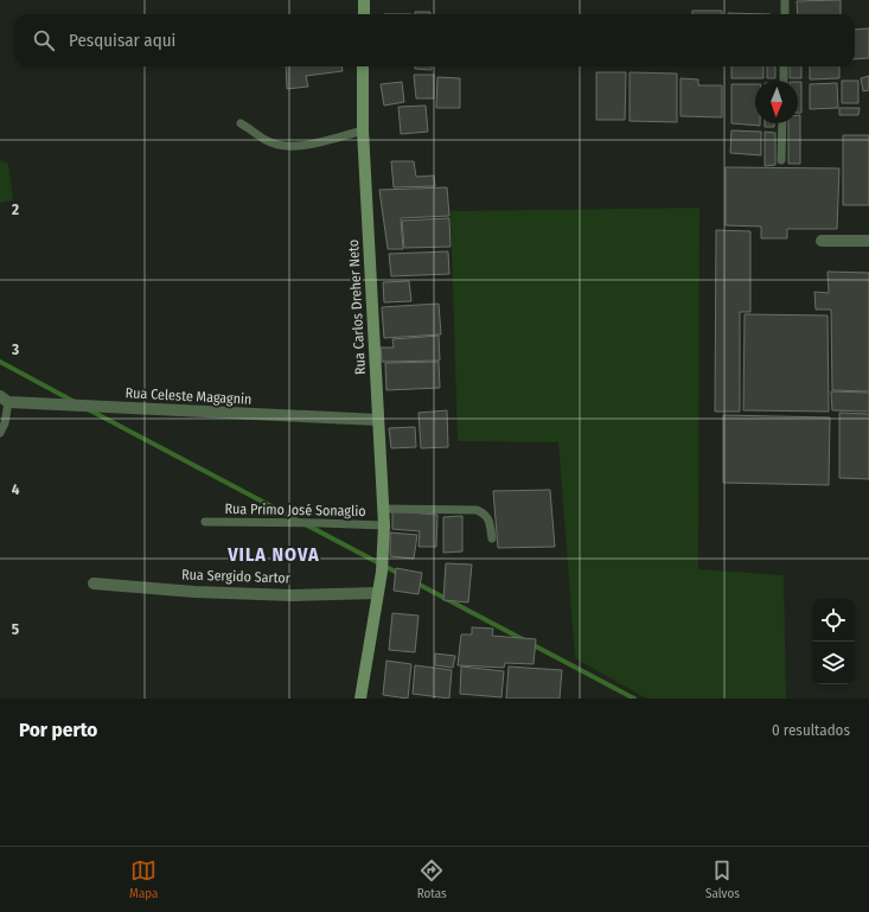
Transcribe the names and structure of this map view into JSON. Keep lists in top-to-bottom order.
{
  "streets": {
    "main road": ["Rua Carlos Dreher Neto"],
    "street": ["Rua Celeste Magagnin", "Rua Sergido Sartor"],
    "lane": ["Rua Primo José Sonaglio"]
  },
  "crossings": [
    ["Rua Carlos Dreher Neto", "Rua Celeste Magagnin"],
    ["Rua Carlos Dreher Neto", "Rua Primo José Sonaglio"],
    ["Rua Carlos Dreher Neto", "Rua Sergido Sartor"]
  ],
  "districts": ["VILA NOVA"],
  "north": "bottom",
  "page": {
    "search": "Pesquisar aqui",
    "heading": ["Por perto", "0 resultados"],
    "nav": ["Mapa", "Rotas", "Salvos"]
  },
  "grid": {
    "rows": [
      "2",
      "3",
      "4",
      "5"
    ]
  }
}
